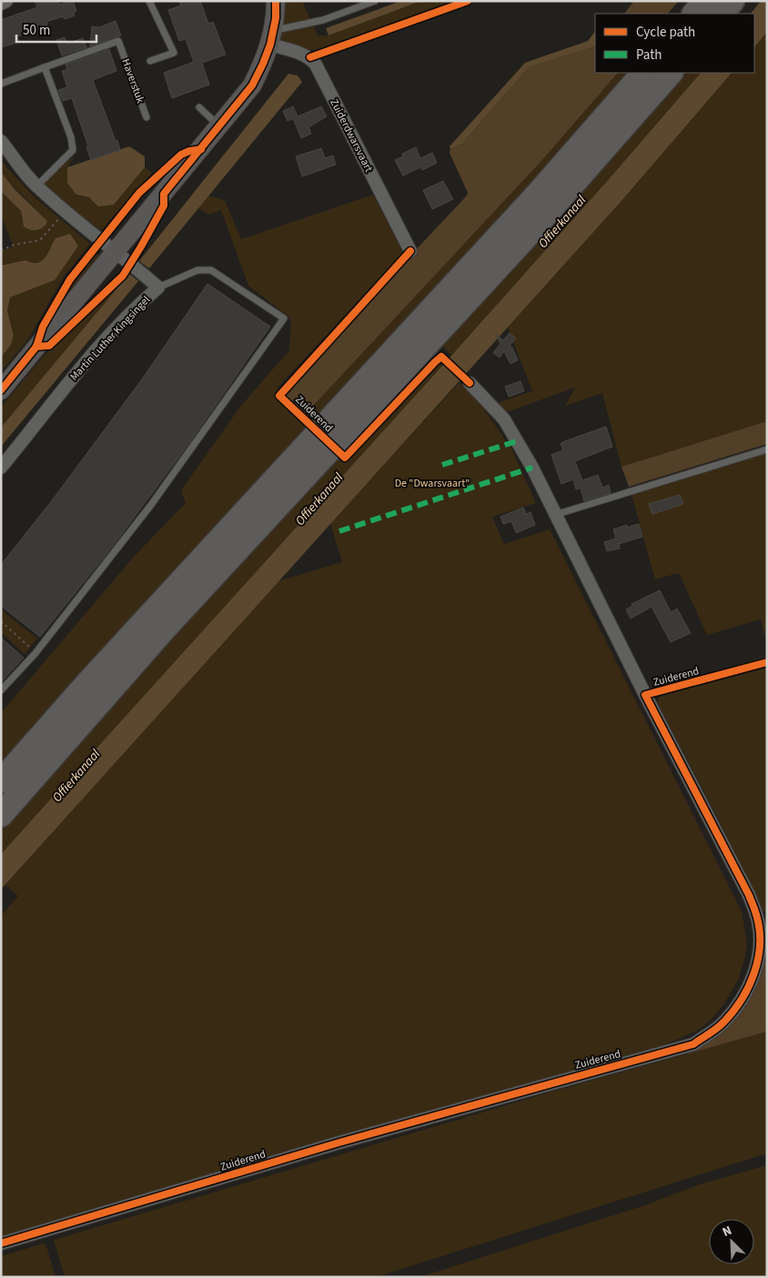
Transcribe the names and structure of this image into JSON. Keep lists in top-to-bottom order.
{
  "streets": {
    "street": ["Zuiderdwarsvaart", "Martin Luther Kingsingel", "Zuiderend"],
    "lane": ["Haverstuk"]
  },
  "water": ["Offierkanaal"],
  "parks": ["De \"Dwarsvaart\""],
  "legend": ["Cycle path", "Path"],
  "scale_bar": "50 m",
  "north": "top left"
}
